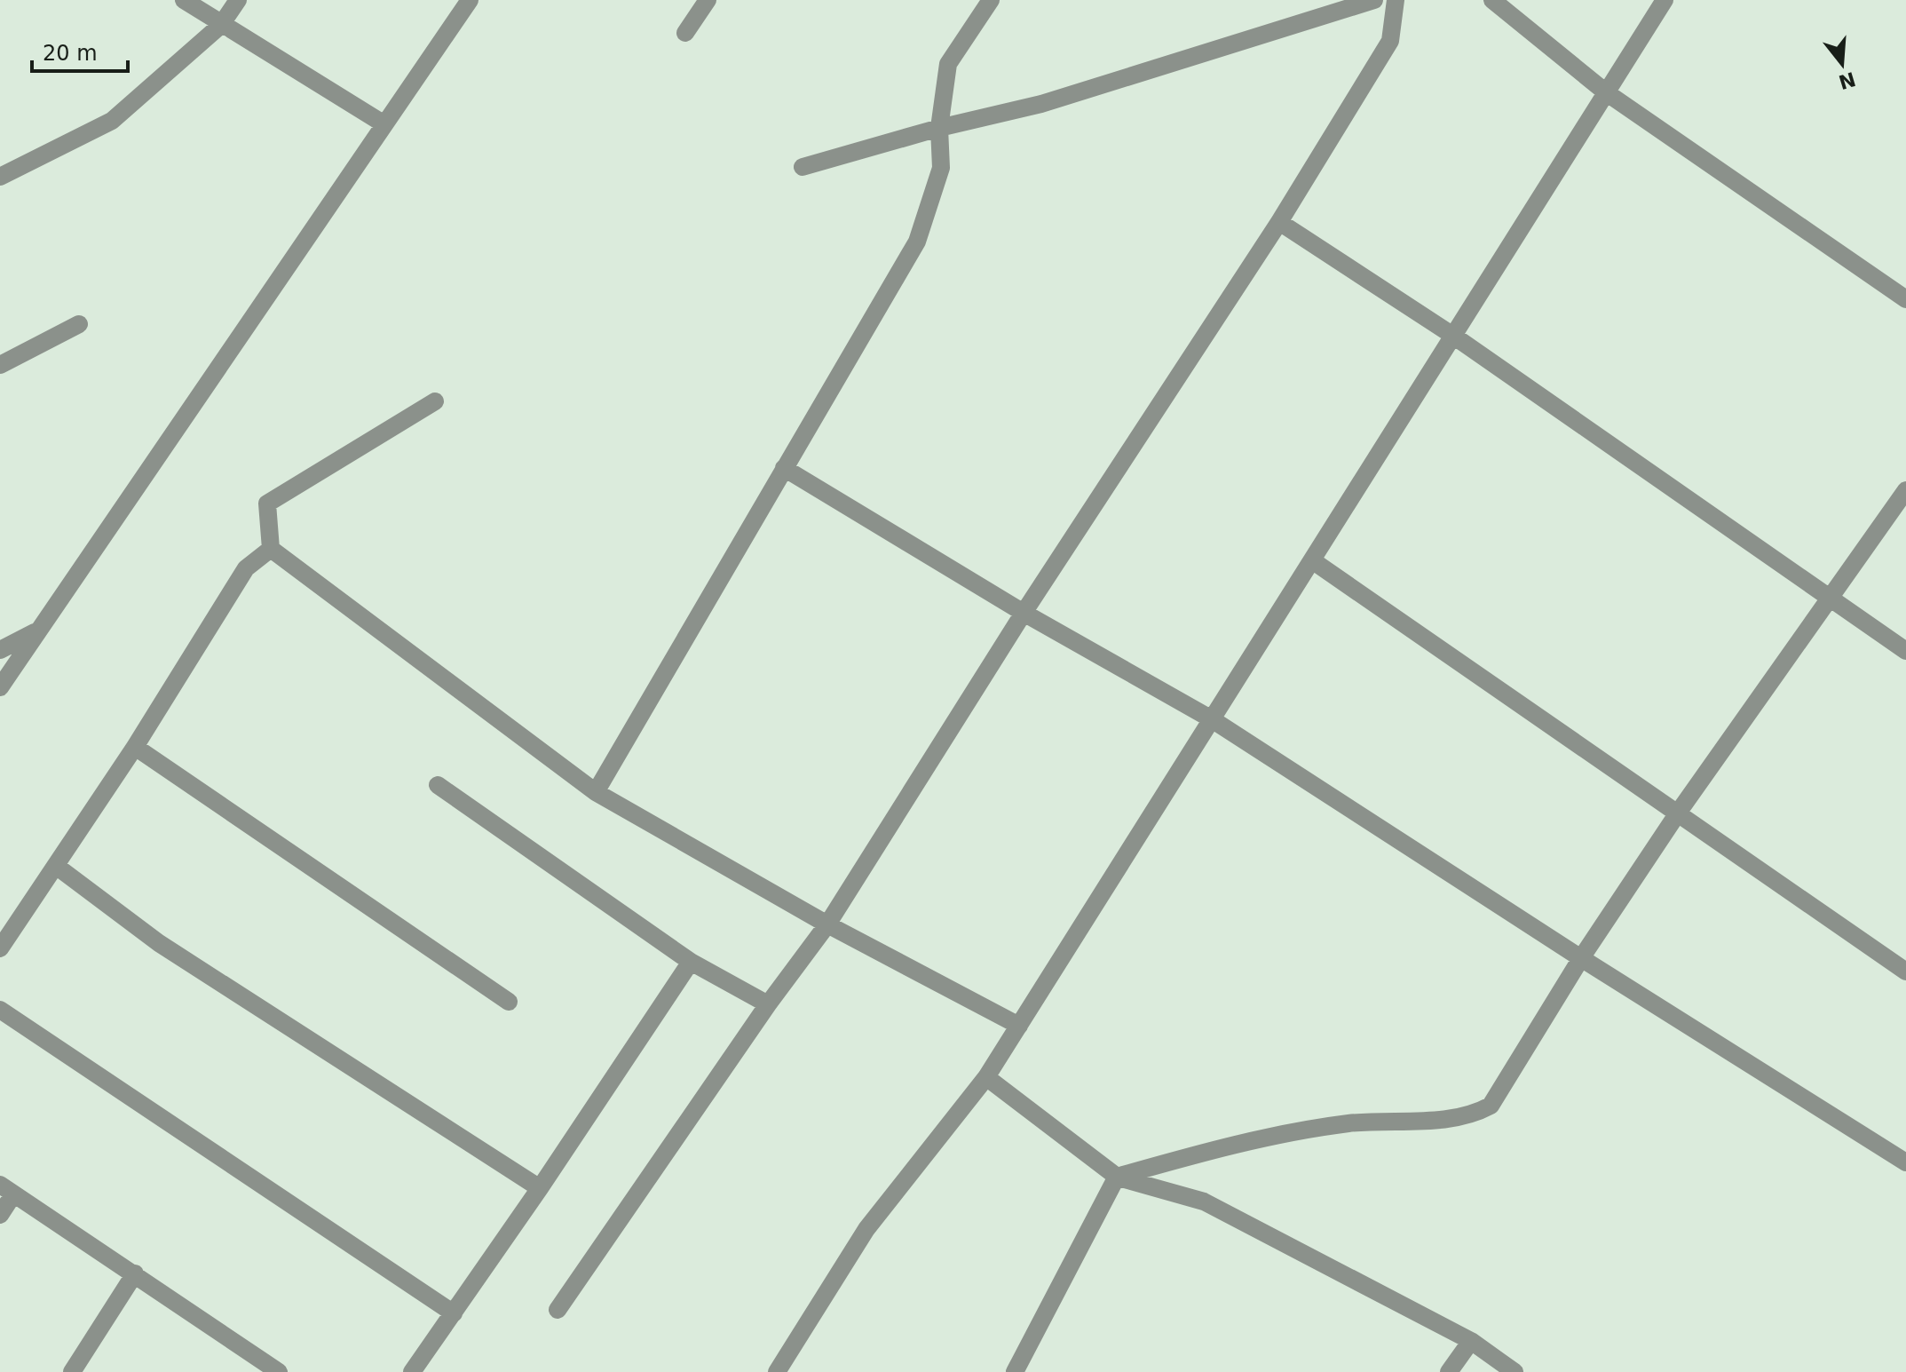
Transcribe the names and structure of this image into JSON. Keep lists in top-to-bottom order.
{
  "scale_bar": "20 m",
  "north": "bottom"
}
